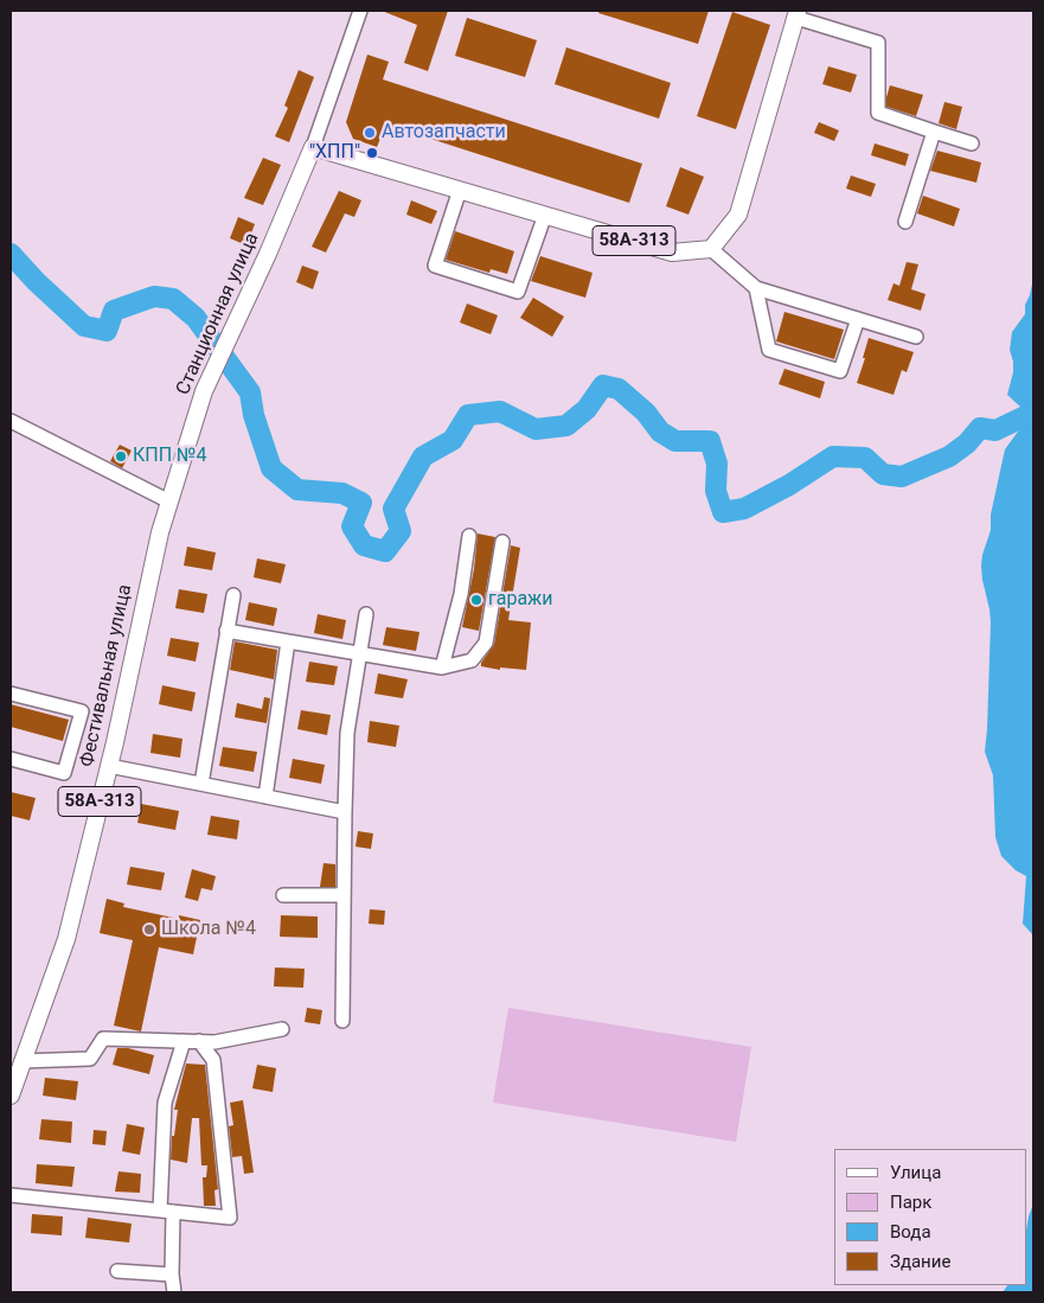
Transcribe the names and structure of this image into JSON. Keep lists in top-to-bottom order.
{
  "streets": {
    "main road": ["58А-313", "Станционная улица", "Фестивальная улица"]
  },
  "crossings": [
    ["58А-313", "Станционная улица"],
    ["Станционная улица", "Фестивальная улица"]
  ],
  "places": [
    "Автозапчасти",
    "\"ХПП\"",
    "КПП №4",
    "гаражи",
    "Школа №4"
  ],
  "legend": [
    "Улица",
    "Парк",
    "Вода",
    "Здание"
  ]
}
